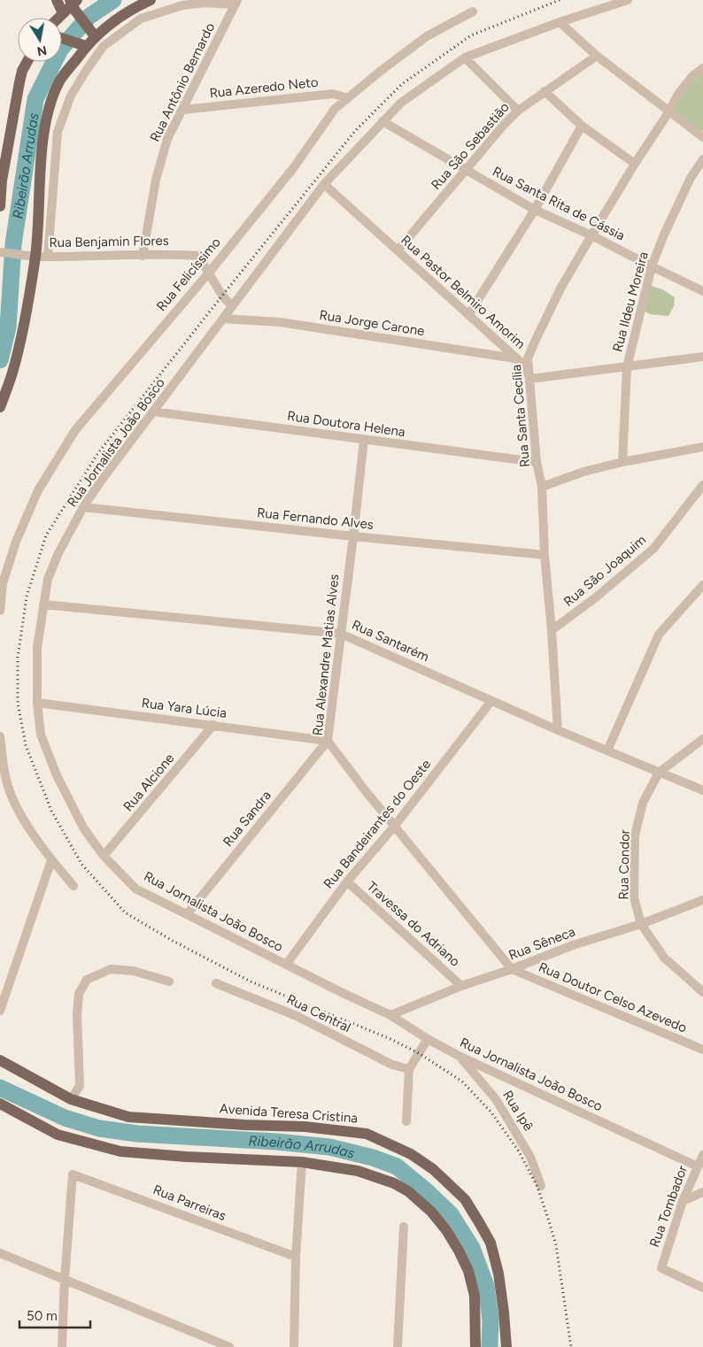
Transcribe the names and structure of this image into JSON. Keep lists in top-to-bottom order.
{
  "streets": {
    "main road": ["Avenida Teresa Cristina"],
    "street": [
      "Rua Antônio Bernardo",
      "Rua Azeredo Neto",
      "Rua São Sebastião",
      "Rua Santa Rita de Cássia",
      "Rua Benjamin Flores",
      "Rua Felicíssimo",
      "Rua Pastor Belmiro Amorim",
      "Rua Ildeu Moreira",
      "Rua Jorge Carone",
      "Rua Santa Cecília",
      "Rua Doutora Helena",
      "Rua Jornalista João Bosco",
      "Rua Fernando Alves",
      "Rua São Joaquim",
      "Rua Santarém",
      "Rua Alexandre Matias Alves",
      "Rua Yara Lúcia",
      "Rua Alcione",
      "Rua Sandra",
      "Rua Bandeirantes do Oeste",
      "Rua Condor",
      "Travessa do Adriano",
      "Rua Sêneca",
      "Rua Doutor Celso Azevedo",
      "Rua Central",
      "Rua Ipê",
      "Rua Parreiras",
      "Rua Tombador"
    ]
  },
  "crossings": [
    ["Rua Antônio Bernardo", "Rua Azeredo Neto"],
    ["Rua Antônio Bernardo", "Rua Benjamin Flores"],
    ["Rua Azeredo Neto", "Rua Felicíssimo"],
    ["Rua São Sebastião", "Rua Santa Rita de Cássia"],
    ["Rua São Sebastião", "Rua Pastor Belmiro Amorim"],
    ["Rua Santa Rita de Cássia", "Rua Ildeu Moreira"],
    ["Rua Santa Rita de Cássia", "Rua Santa Cecília"],
    ["Rua Santa Rita de Cássia", "Rua Jornalista João Bosco"],
    ["Rua Benjamin Flores", "Rua Felicíssimo"],
    ["Rua Pastor Belmiro Amorim", "Rua Jorge Carone"],
    ["Rua Pastor Belmiro Amorim", "Rua Santa Cecília"],
    ["Rua Pastor Belmiro Amorim", "Rua Jornalista João Bosco"],
    ["Rua Jorge Carone", "Rua Jornalista João Bosco"],
    ["Rua Santa Cecília", "Rua Doutora Helena"],
    ["Rua Santa Cecília", "Rua Fernando Alves"],
    ["Rua Santa Cecília", "Rua São Joaquim"],
    ["Rua Santa Cecília", "Rua Santarém"],
    ["Rua Doutora Helena", "Rua Jornalista João Bosco"],
    ["Rua Doutora Helena", "Rua Alexandre Matias Alves"],
    ["Rua Jornalista João Bosco", "Rua Fernando Alves"],
    ["Rua Jornalista João Bosco", "Rua Santarém"],
    ["Rua Jornalista João Bosco", "Rua Yara Lúcia"],
    ["Rua Jornalista João Bosco", "Rua Alcione"],
    ["Rua Jornalista João Bosco", "Rua Sandra"],
    ["Rua Jornalista João Bosco", "Rua Bandeirantes do Oeste"],
    ["Rua Jornalista João Bosco", "Rua Sêneca"],
    ["Rua Jornalista João Bosco", "Rua Ipê"],
    ["Rua Jornalista João Bosco", "Rua Tombador"],
    ["Rua Fernando Alves", "Rua Alexandre Matias Alves"],
    ["Rua Santarém", "Rua Alexandre Matias Alves"],
    ["Rua Santarém", "Rua Bandeirantes do Oeste"],
    ["Rua Santarém", "Rua Condor"],
    ["Rua Alexandre Matias Alves", "Rua Yara Lúcia"],
    ["Rua Alexandre Matias Alves", "Rua Sandra"],
    ["Rua Alexandre Matias Alves", "Rua Bandeirantes do Oeste"],
    ["Rua Alexandre Matias Alves", "Rua Sêneca"],
    ["Rua Alexandre Matias Alves", "Rua Doutor Celso Azevedo"],
    ["Rua Yara Lúcia", "Rua Alcione"],
    ["Rua Yara Lúcia", "Rua Sandra"],
    ["Rua Bandeirantes do Oeste", "Travessa do Adriano"],
    ["Rua Condor", "Rua Sêneca"],
    ["Travessa do Adriano", "Rua Sêneca"],
    ["Rua Sêneca", "Rua Doutor Celso Azevedo"]
  ],
  "water": ["Ribeirão Arrudas"],
  "scale_bar": "50 m",
  "north": "bottom"
}
